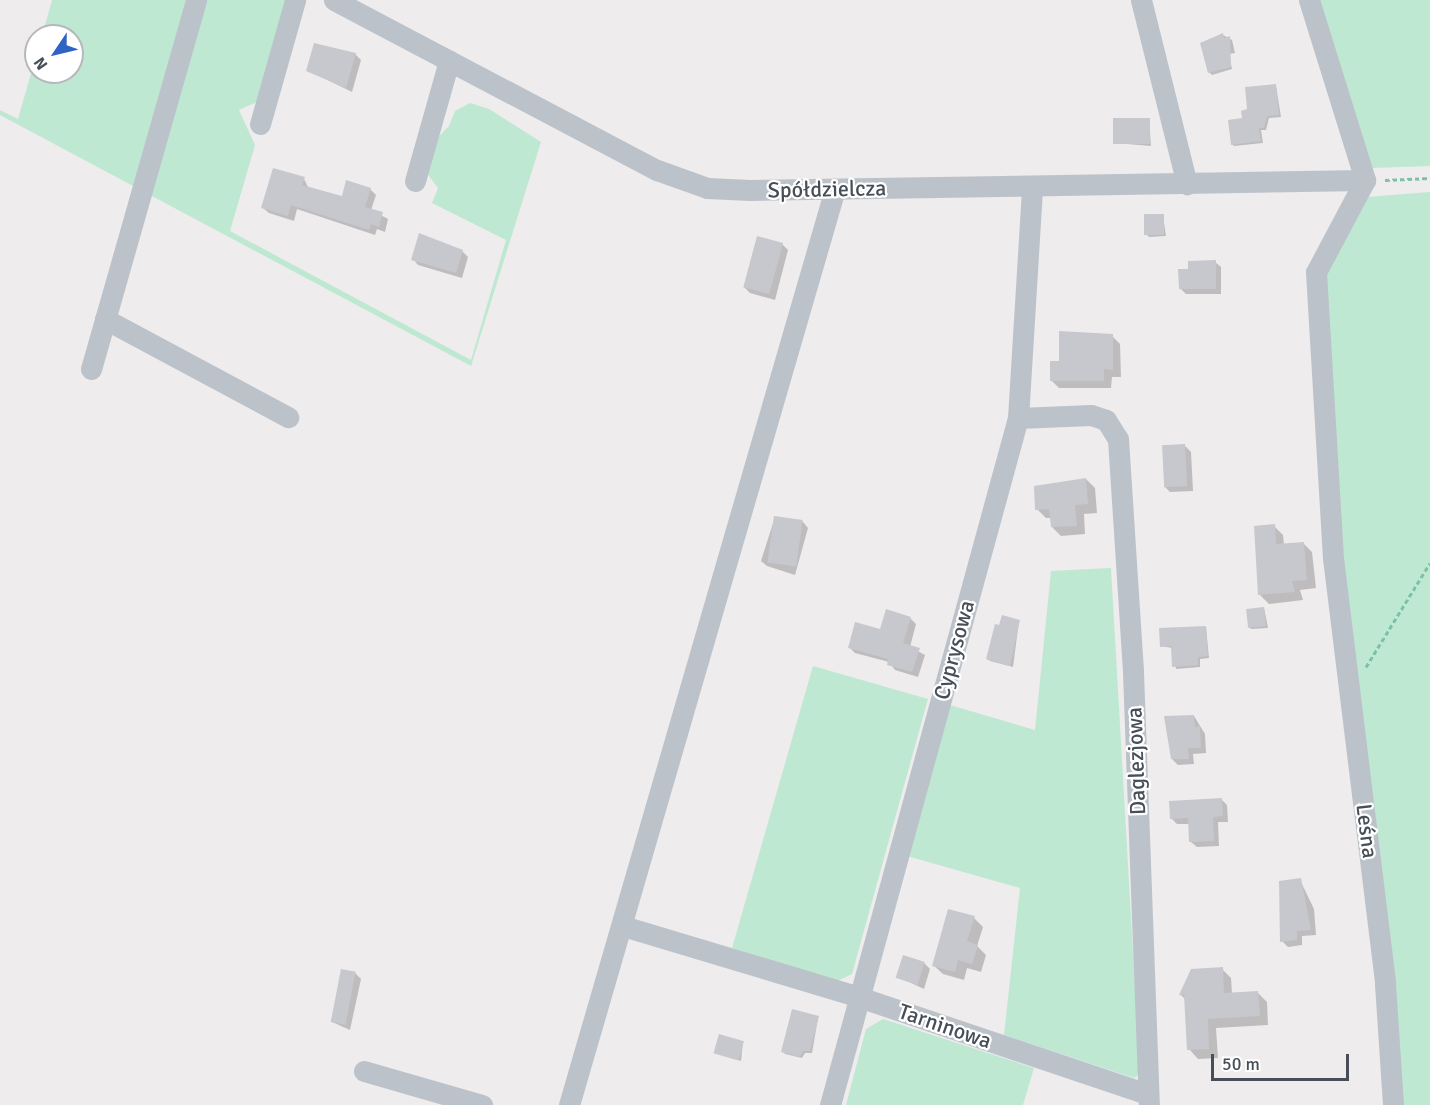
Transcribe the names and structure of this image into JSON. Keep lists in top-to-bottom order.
{
  "streets": {
    "street": [
      "Spółdzielcza",
      "Cyprysowa",
      "Daglezjowa",
      "Leśna",
      "Tarninowa"
    ]
  },
  "crossings": [
    ["Spółdzielcza", "Cyprysowa"],
    ["Spółdzielcza", "Leśna"],
    ["Cyprysowa", "Daglezjowa"],
    ["Cyprysowa", "Tarninowa"],
    ["Daglezjowa", "Tarninowa"]
  ],
  "scale_bar": "50 m",
  "north": "bottom left"
}
